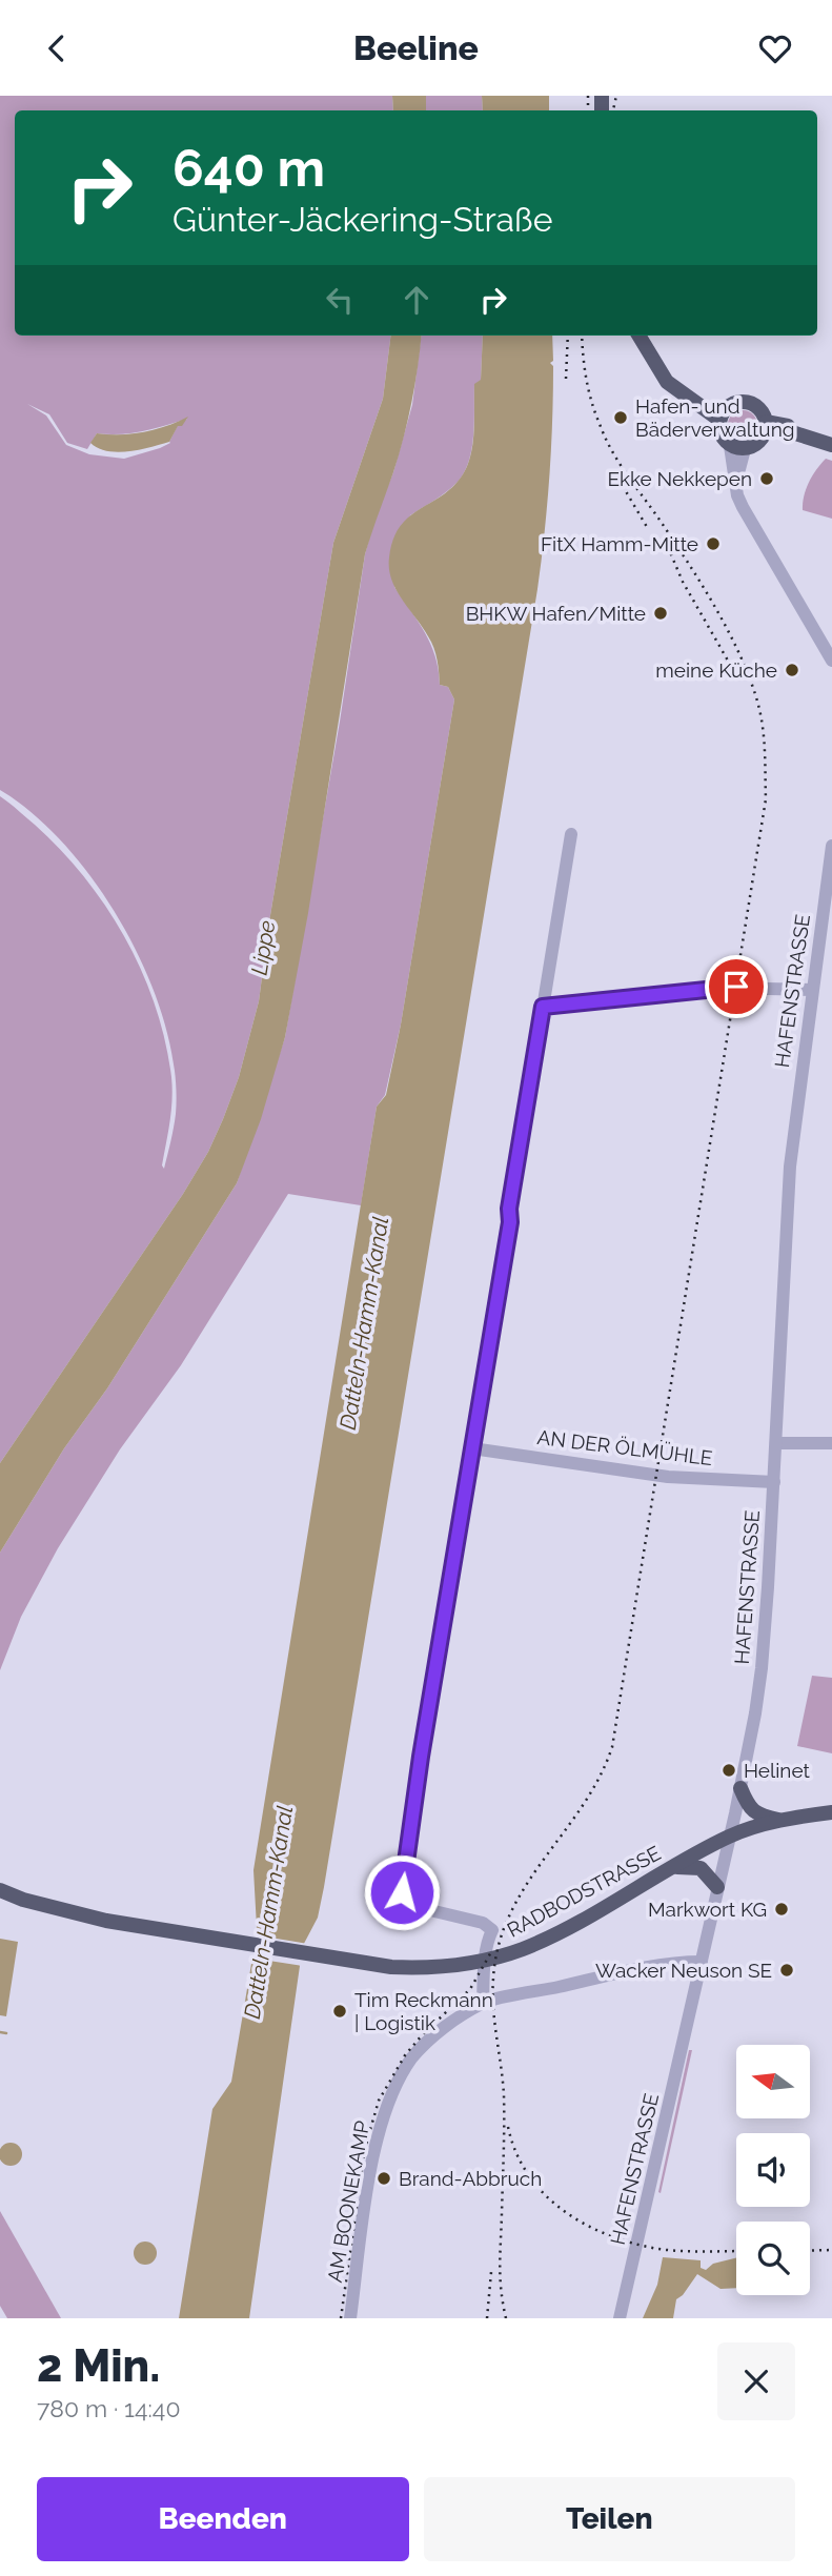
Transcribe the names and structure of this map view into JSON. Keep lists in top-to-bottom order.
{
  "streets": {
    "main road": ["RADBODSTRASSE"],
    "street": ["HAFENSTRASSE", "AN DER ÖLMÜHLE", "AM BOONEKAMP"]
  },
  "crossings": [
    ["HAFENSTRASSE", "AN DER ÖLMÜHLE"],
    ["HAFENSTRASSE", "RADBODSTRASSE"],
    ["HAFENSTRASSE", "AM BOONEKAMP"]
  ],
  "water": ["Lippe", "Datteln-Hamm-Kanal"],
  "places": [
    "Hafen- und Bäderverwaltung",
    "Ekke Nekkepen",
    "FitX Hamm-Mitte",
    "BHKW Hafen/Mitte",
    "meine Küche",
    "Helinet",
    "Markwort KG",
    "Wacker Neuson SE",
    "Tim Reckmann | Logistik",
    "Brand-Abbruch"
  ],
  "north": "left",
  "page": {
    "header": "Beeline",
    "turn": ["640 m", "Günter-Jäckering-Straße"],
    "heading": ["2 Min.", "780 m · 14:40"],
    "buttons": ["Beenden", "Teilen"]
  }
}
